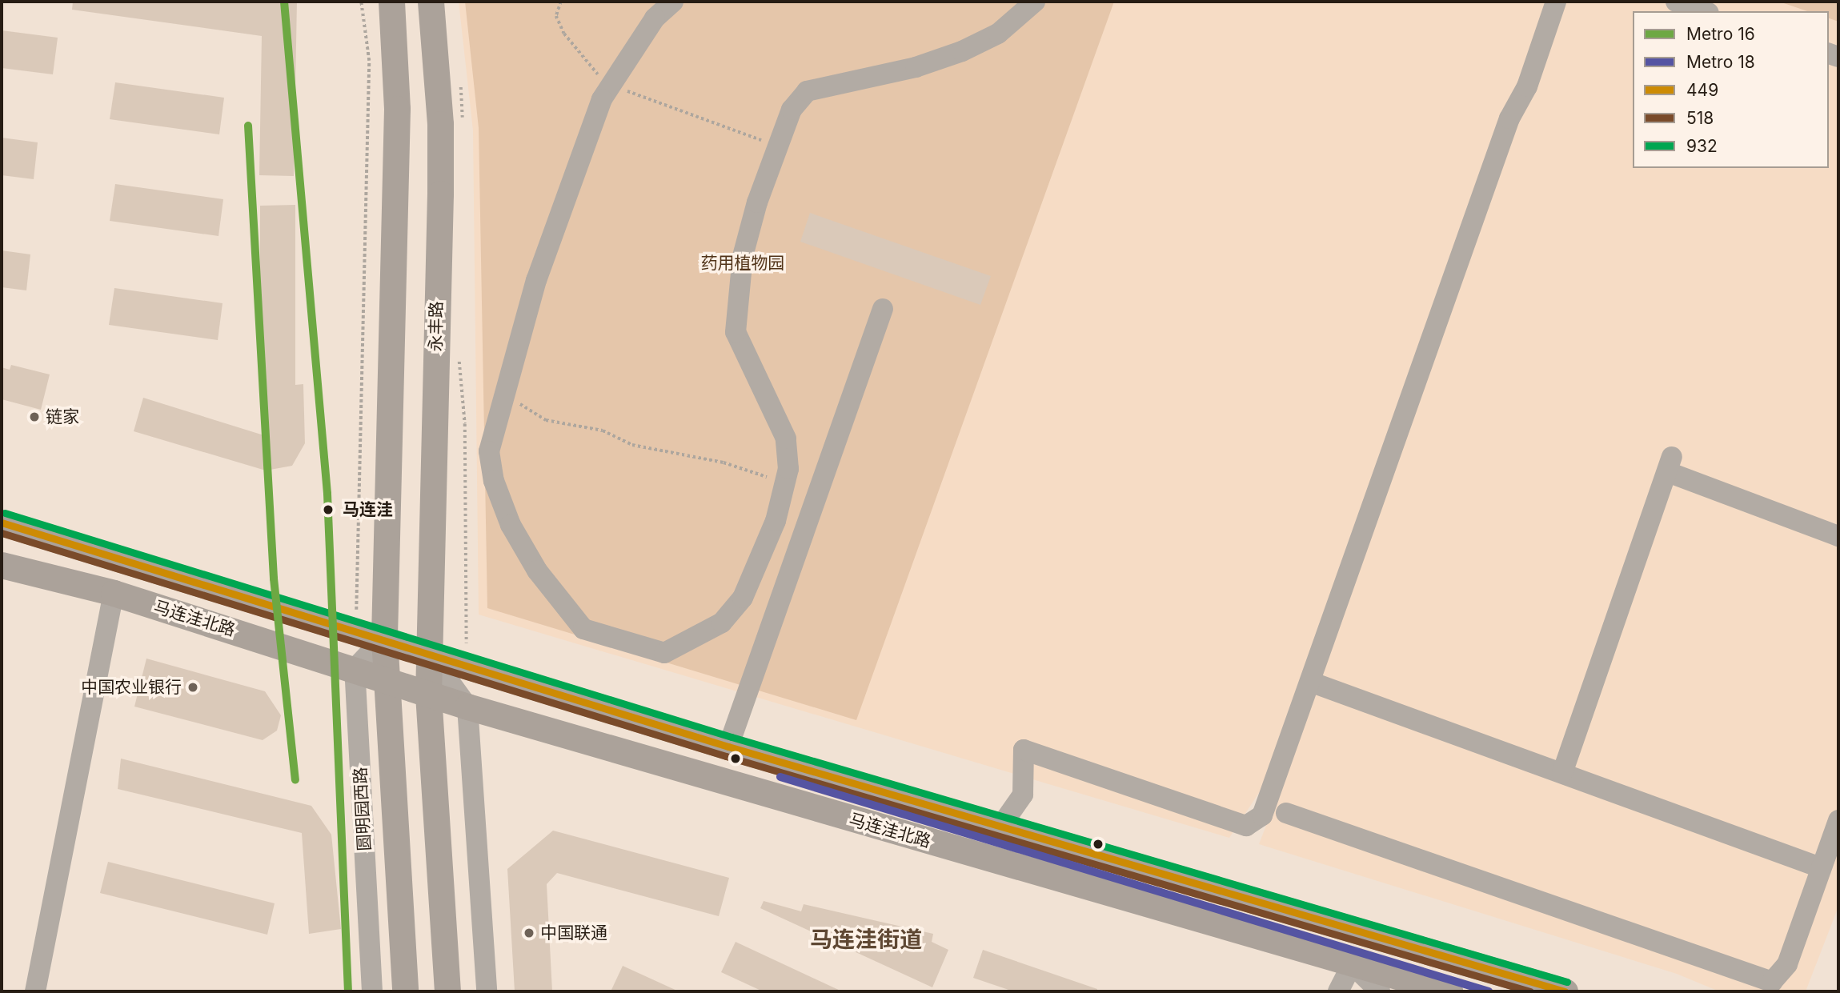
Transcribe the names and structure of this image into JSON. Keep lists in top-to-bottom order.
{
  "streets": {
    "main road": ["永丰路", "马连洼北路", "圆明园西路"]
  },
  "crossings": [
    ["永丰路", "马连洼北路"],
    ["马连洼北路", "圆明园西路"]
  ],
  "districts": ["马连洼街道"],
  "parks": ["药用植物园"],
  "places": [
    "链家",
    "马连洼",
    "中国农业银行",
    "中国联通"
  ],
  "lines": [
    "metro line 16",
    "transit line 932",
    "transit line 449",
    "transit line 518",
    "metro line 18"
  ],
  "legend": [
    "Metro 16",
    "Metro 18",
    "449",
    "518",
    "932"
  ]
}
